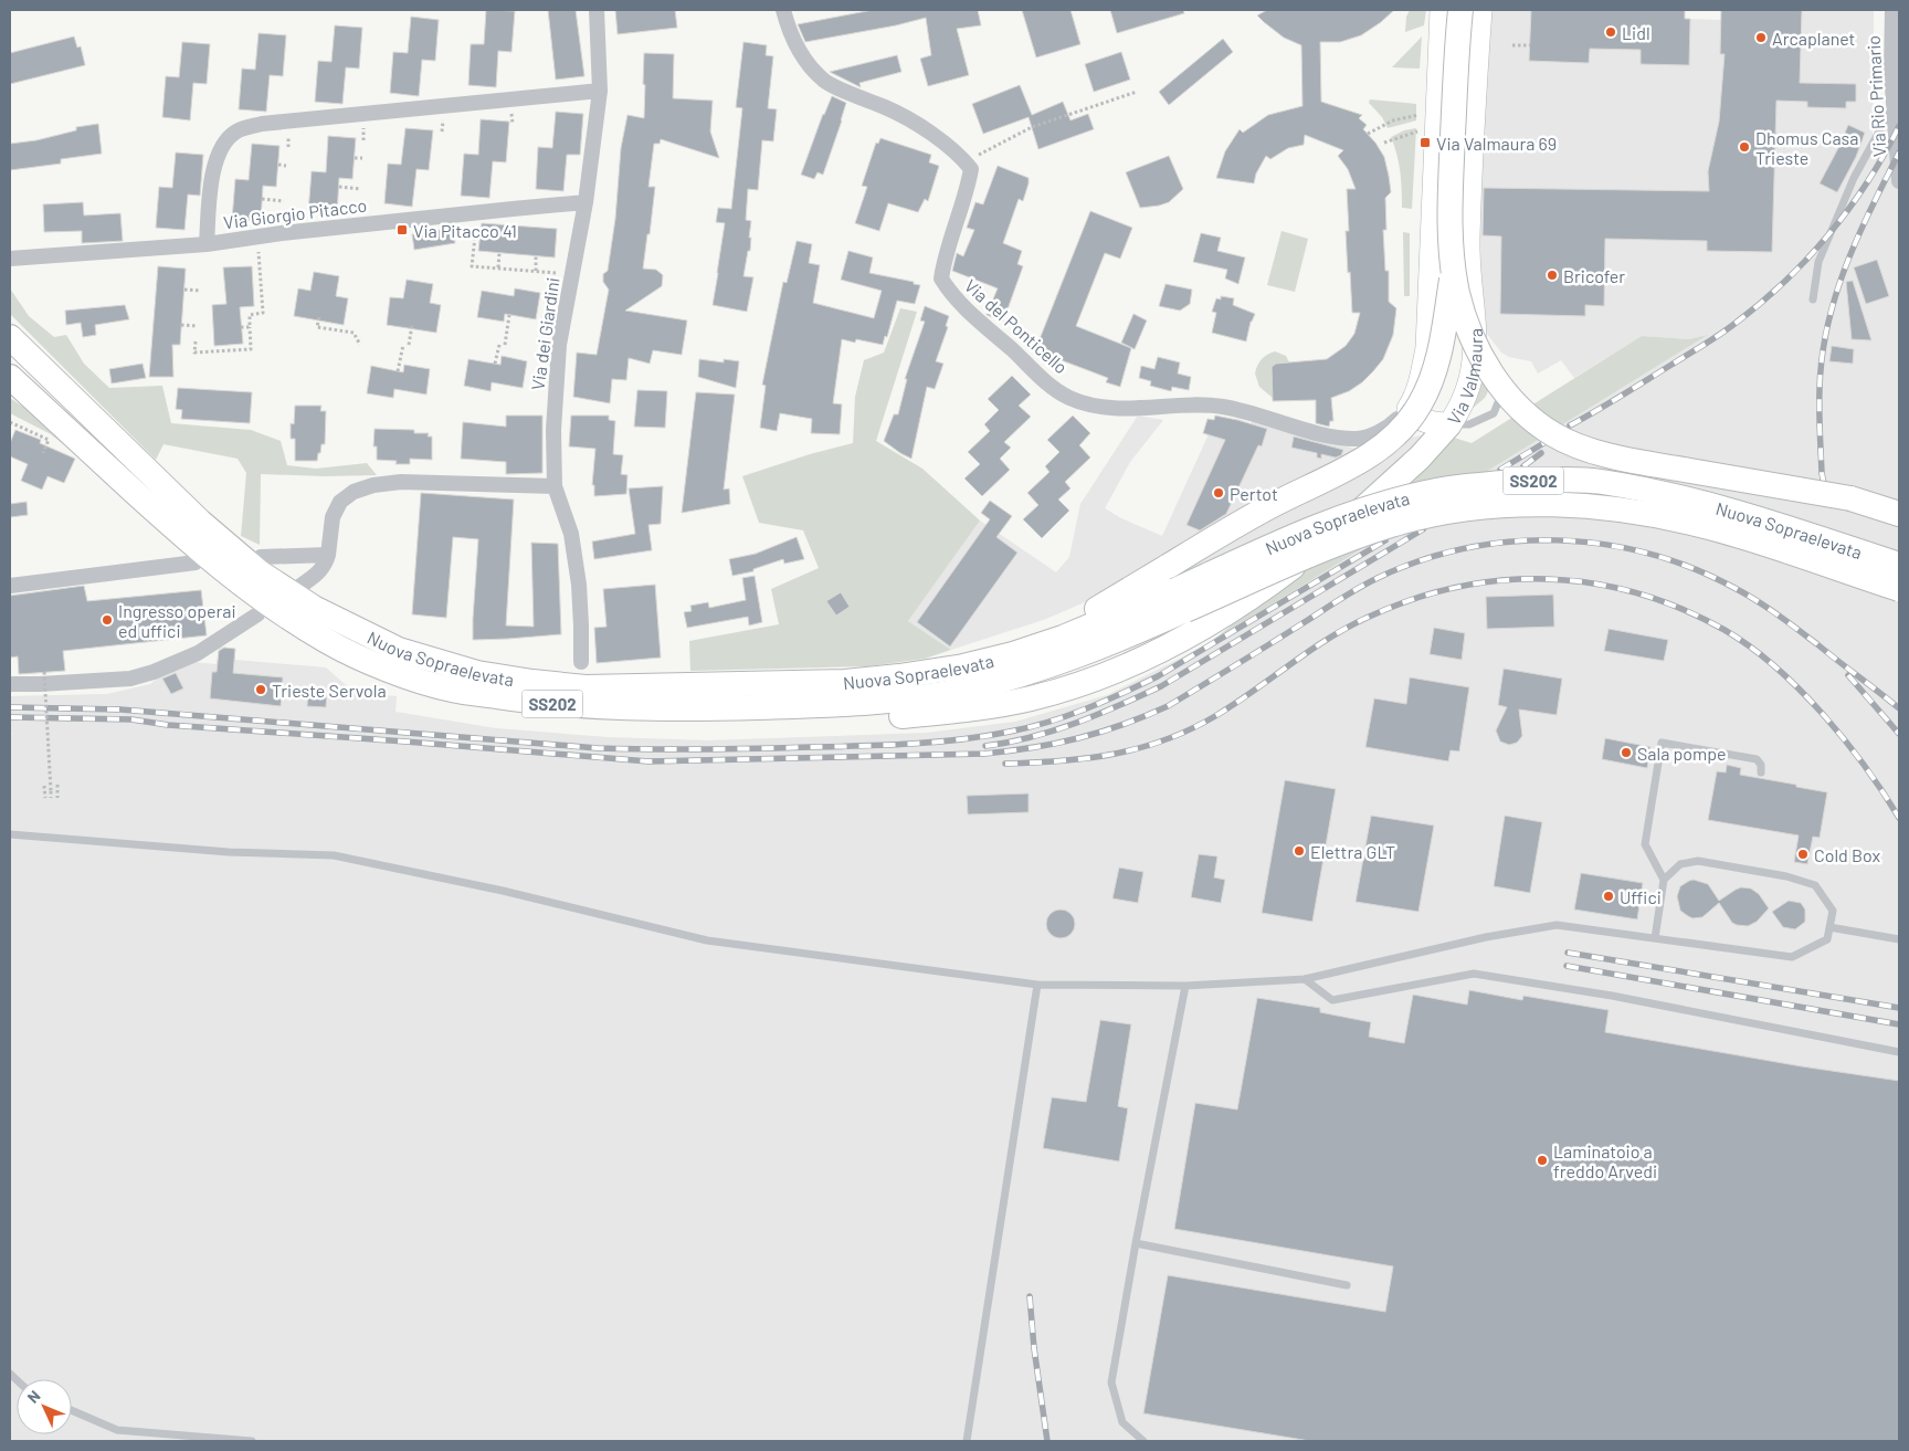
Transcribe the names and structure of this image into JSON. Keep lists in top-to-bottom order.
{
  "streets": {
    "highway": ["SS202", "Nuova Sopraelevata"],
    "main road": ["Via Valmaura"],
    "street": [
      "Via Rio Primario",
      "Via Giorgio Pitacco",
      "Via del Ponticello",
      "Via dei Giardini"
    ]
  },
  "crossings": [
    ["Via Giorgio Pitacco", "Via dei Giardini"],
    ["Via del Ponticello", "Via Valmaura"]
  ],
  "places": {
    "other": [
      "Lidl",
      "Arcaplanet",
      "Dhomus Casa Trieste",
      "Bricofer",
      "Pertot",
      "Ingresso operai ed uffici",
      "Trieste Servola",
      "Sala pompe",
      "Elettra GLT",
      "Cold Box",
      "Uffici",
      "Laminatoio a freddo Arvedi"
    ],
    "transit": ["Via Valmaura 69", "Via Pitacco 41"]
  },
  "north": "top left"
}
